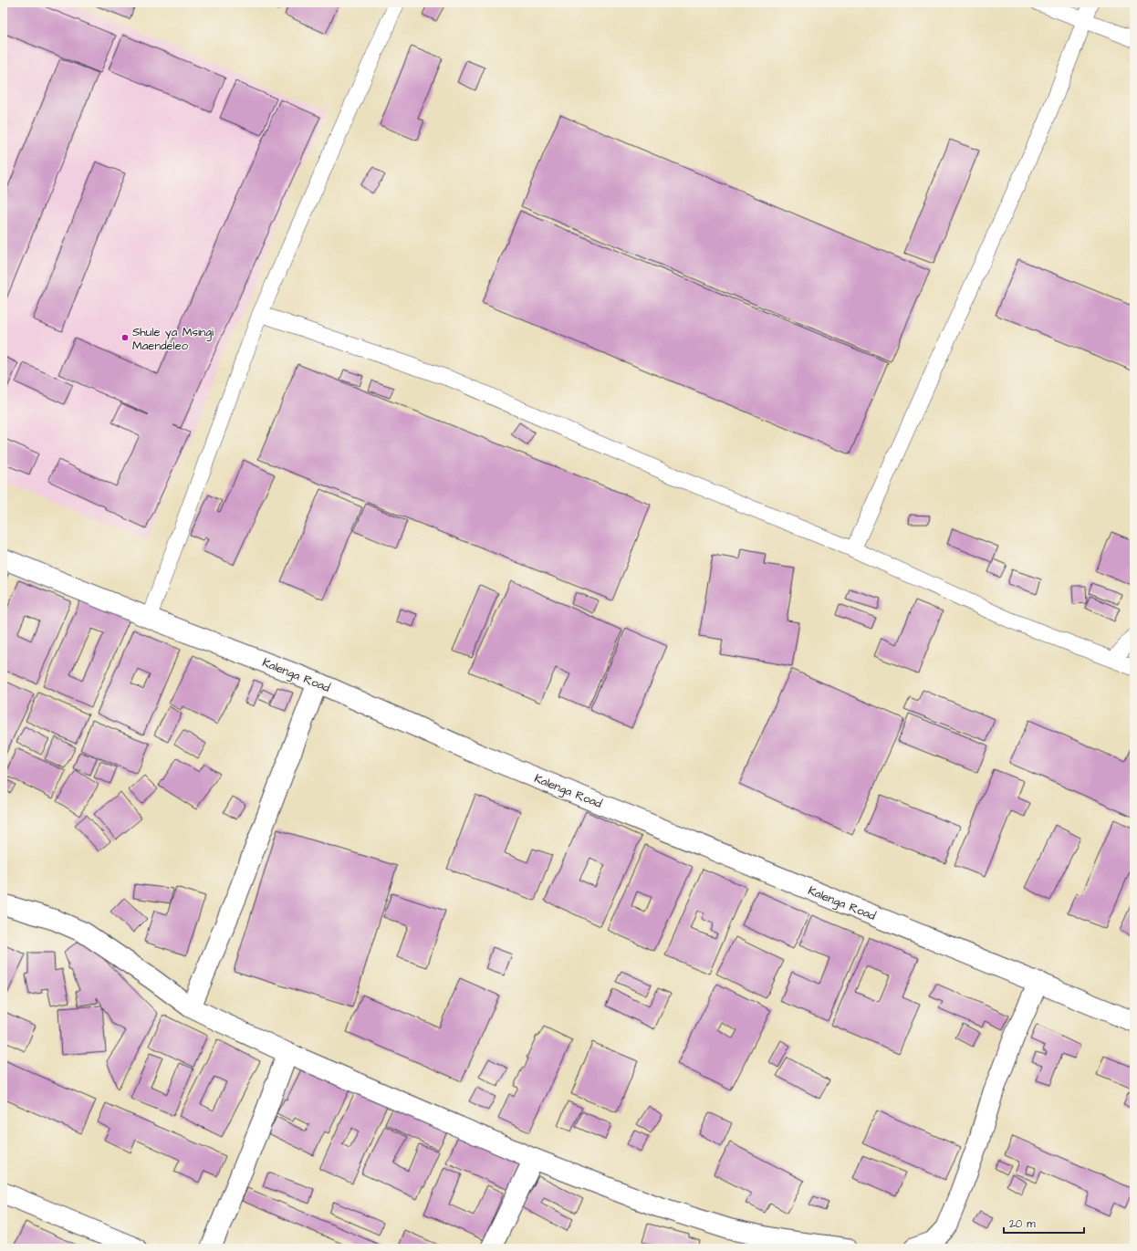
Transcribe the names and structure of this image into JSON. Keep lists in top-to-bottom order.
{
  "streets": {
    "street": ["Kalenga Road"]
  },
  "places": ["Shule ya Msingi Maendeleo"],
  "scale_bar": "20 m"
}
